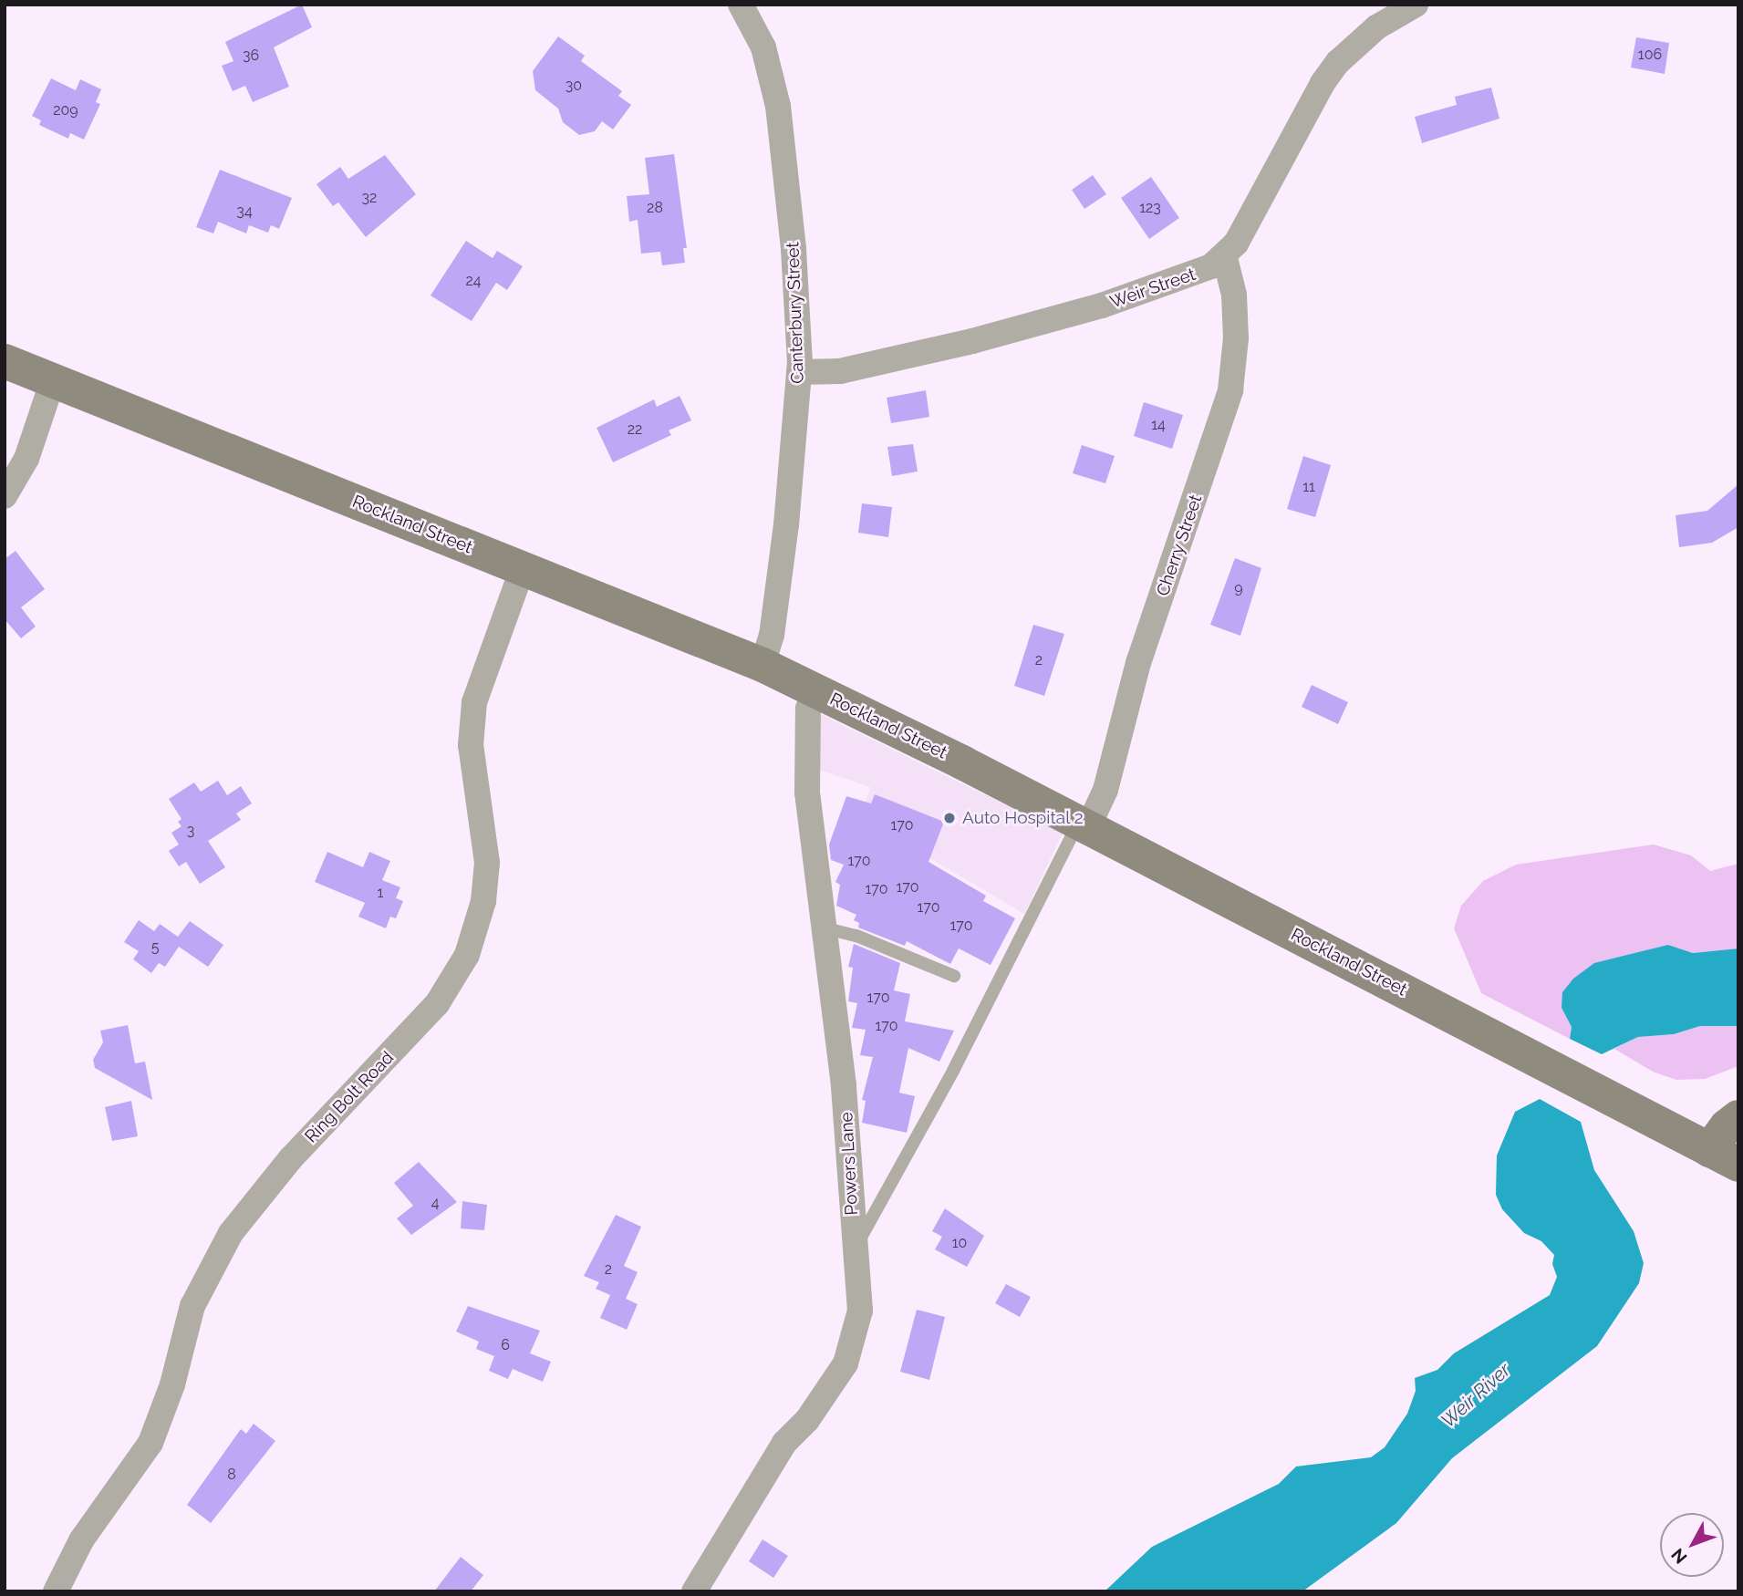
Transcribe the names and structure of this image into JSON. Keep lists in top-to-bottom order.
{
  "streets": {
    "main road": ["Rockland Street"],
    "street": [
      "Weir Street",
      "Canterbury Street",
      "Cherry Street",
      "Ring Bolt Road",
      "Powers Lane"
    ]
  },
  "crossings": [
    ["Weir Street", "Canterbury Street"],
    ["Weir Street", "Cherry Street"],
    ["Canterbury Street", "Rockland Street"],
    ["Rockland Street", "Cherry Street"],
    ["Rockland Street", "Ring Bolt Road"],
    ["Rockland Street", "Powers Lane"]
  ],
  "water": ["Weir River"],
  "places": ["Auto Hospital 2"],
  "house_numbers": [
    "106",
    "36",
    "30",
    "209",
    "32",
    "28",
    "123",
    "34",
    "24",
    "14",
    "22",
    "11",
    "9",
    "2",
    "170",
    "3",
    "170",
    "170",
    "170",
    "1",
    "170",
    "170",
    "5",
    "170",
    "170",
    "4",
    "10",
    "2",
    "6",
    "8"
  ],
  "north": "bottom left"
}
